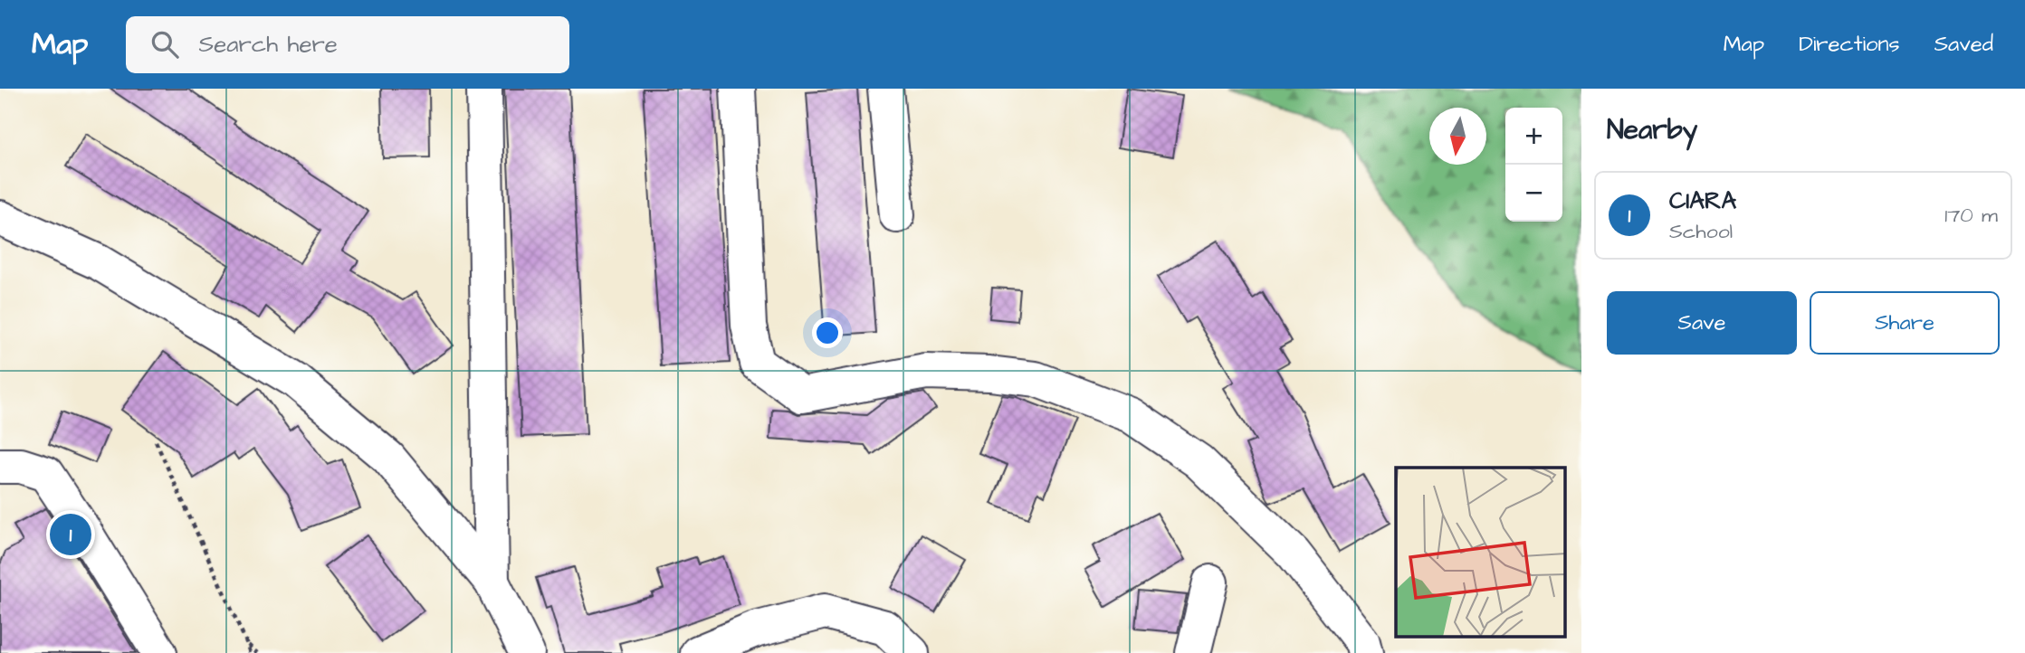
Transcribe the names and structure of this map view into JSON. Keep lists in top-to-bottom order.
{
  "north": "bottom",
  "page": {
    "header": "Map",
    "search": "Search here",
    "nav": ["Map", "Directions", "Saved"],
    "heading": "Nearby",
    "map_buttons": ["+", "−"],
    "list": [
      {
        "mark": "1",
        "name": "CIARA",
        "note": "School",
        "value": "170 m"
      }
    ],
    "buttons": ["Save", "Share"],
    "pins": "1"
  }
}
